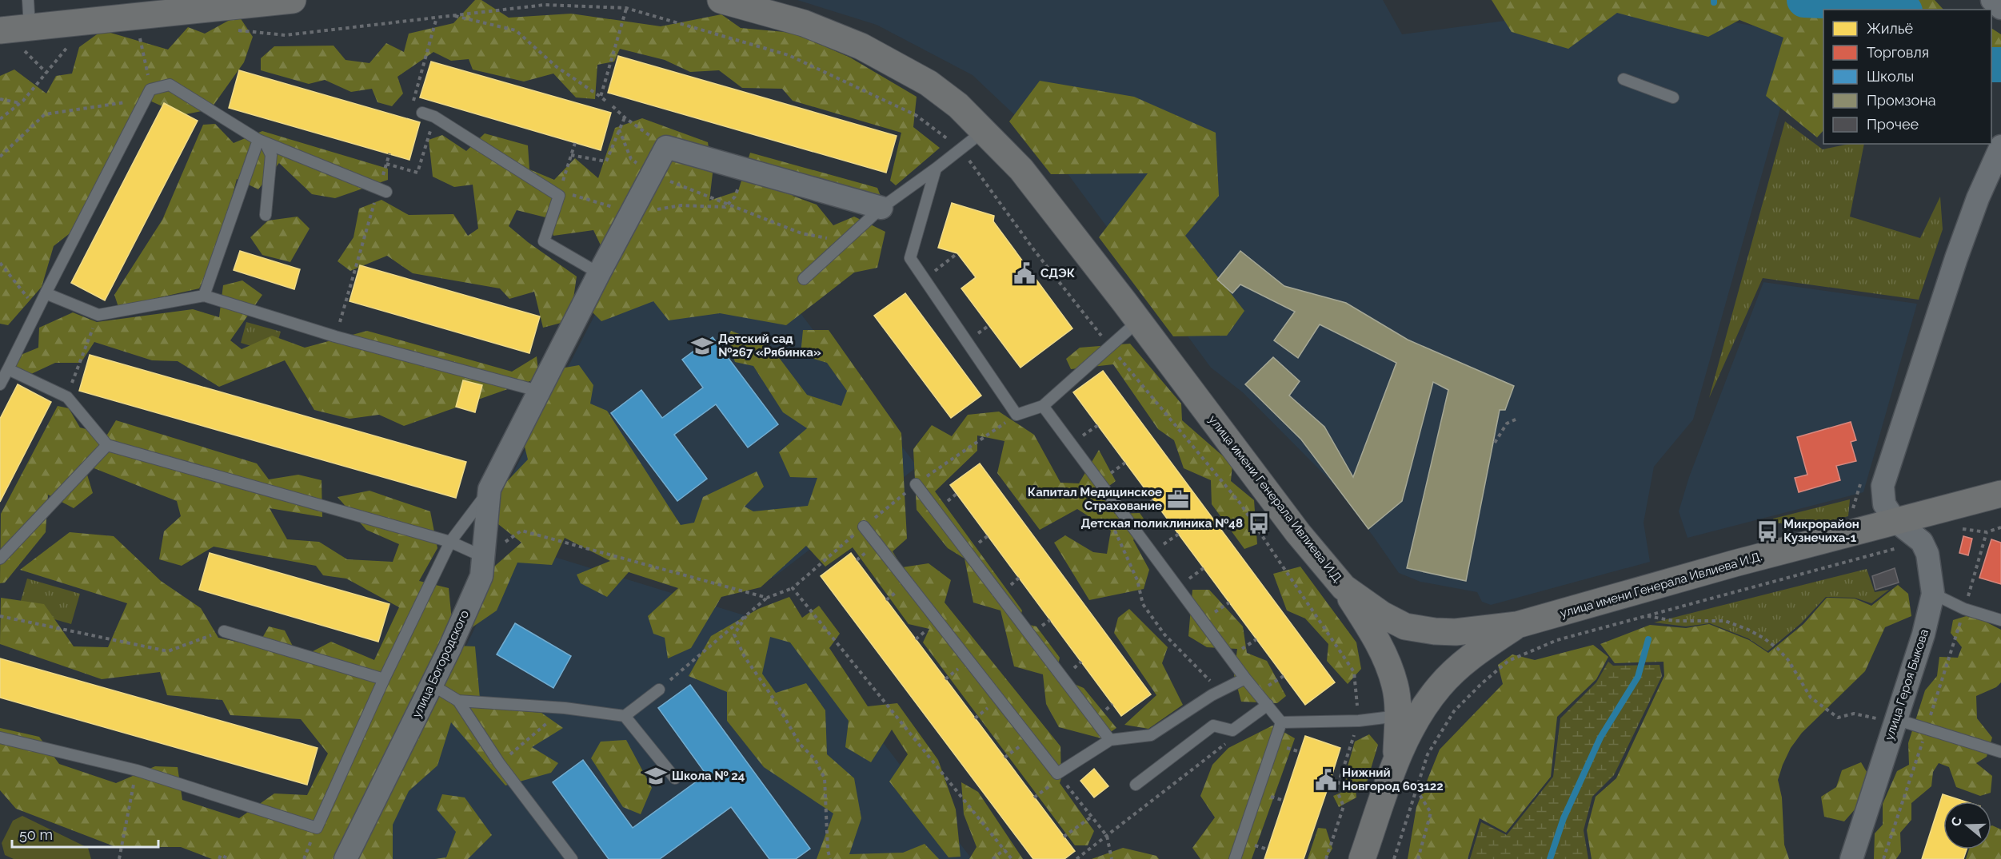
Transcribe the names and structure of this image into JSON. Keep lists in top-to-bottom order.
{
  "streets": {
    "street": ["улица имени Генерала Ивлиева И.Д.", "улица Богородского", "улица Героя Быкова"]
  },
  "crossings": [
    ["улица имени Генерала Ивлиева И.Д.", "улица Героя Быкова"]
  ],
  "places": {
    "public building": ["СДЭК", "Нижний Новгород 603122"],
    "school or university": ["Детский сад №267 «Рябинка»", "Школа № 24"],
    "office": ["Капитал Медицинское Страхование"],
    "bus stop": ["Детская поликлиника №48", "Микрорайон Кузнечиха-1"]
  },
  "legend": [
    "Жильё",
    "Торговля",
    "Школы",
    "Промзона",
    "Прочее"
  ],
  "scale_bar": "50 m",
  "north": "left"
}
